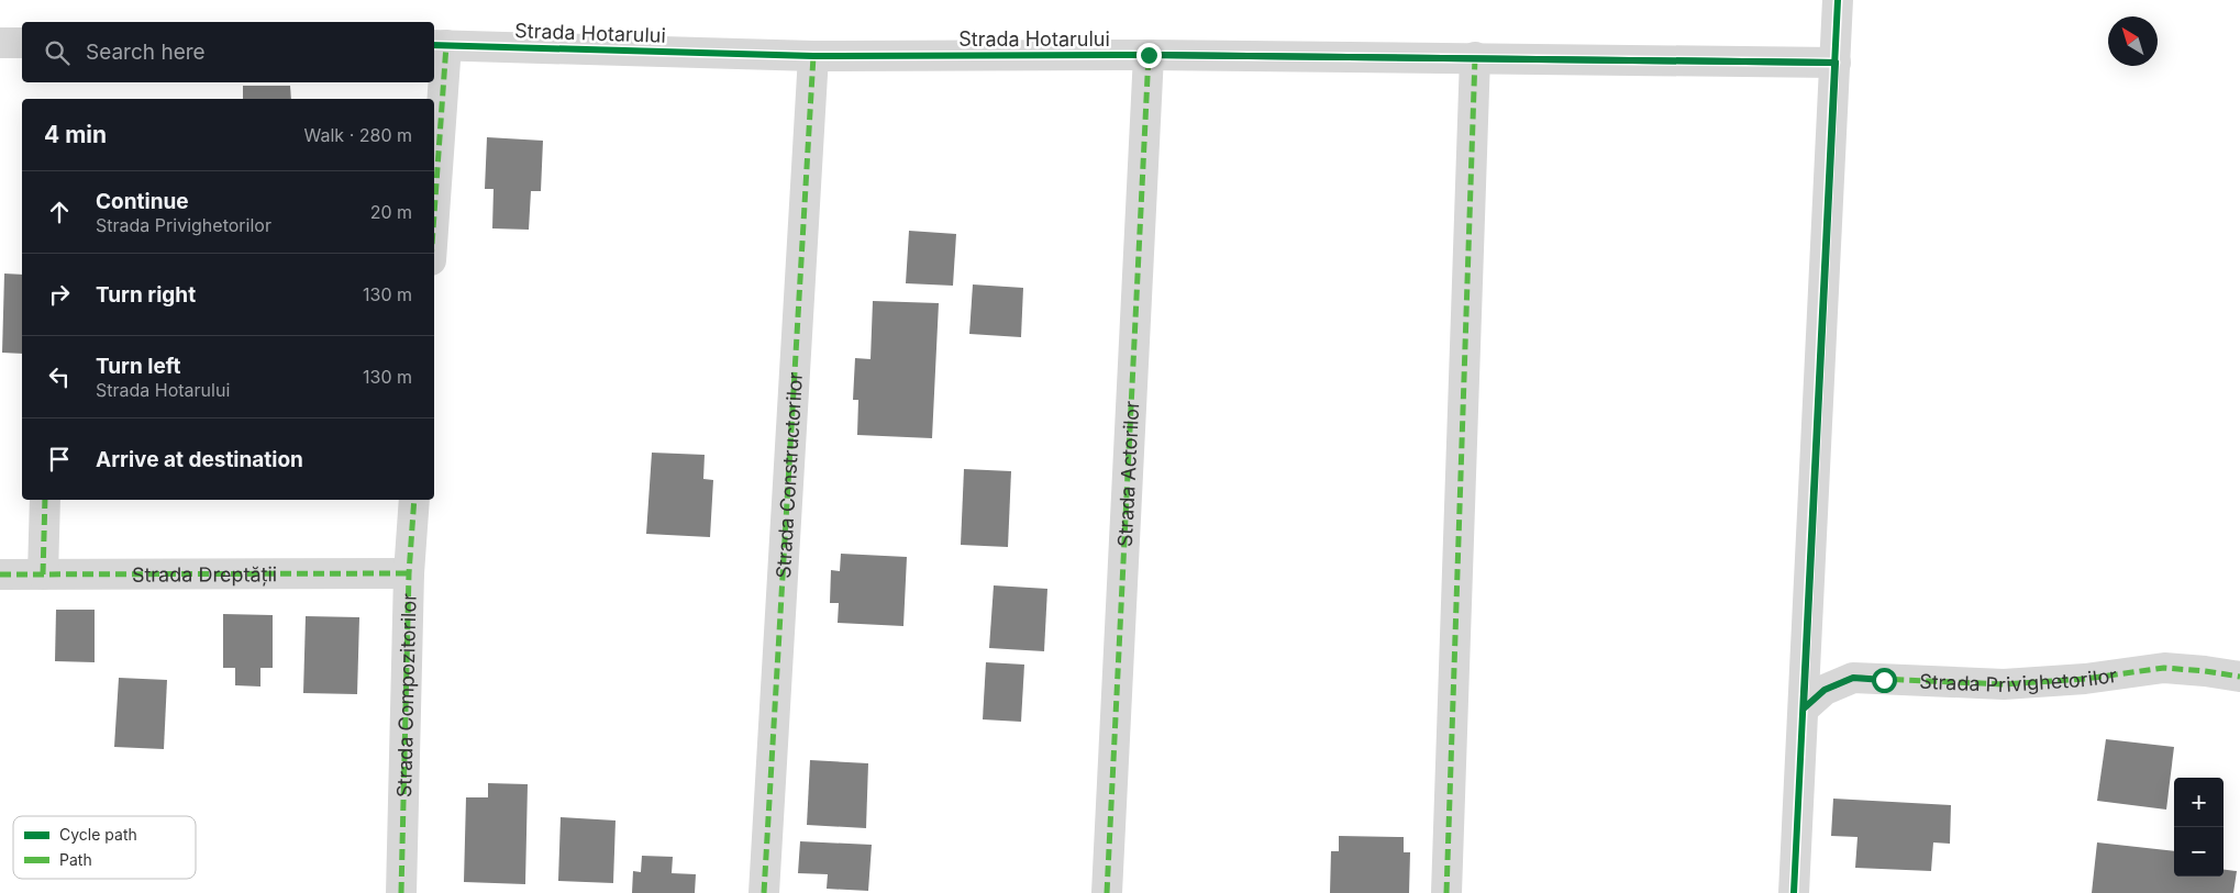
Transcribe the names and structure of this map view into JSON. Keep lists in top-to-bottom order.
{
  "streets": {
    "street": [
      "Strada Hotarului",
      "Strada Actorilor",
      "Strada Constructorilor",
      "Strada Dreptății",
      "Strada Privighetorilor",
      "Strada Compozitorilor"
    ]
  },
  "crossings": [
    ["Strada Hotarului", "Strada Actorilor"],
    ["Strada Hotarului", "Strada Constructorilor"],
    ["Strada Dreptății", "Strada Compozitorilor"]
  ],
  "legend": ["Cycle path", "Path"],
  "north": "top left",
  "page": {
    "search": "Search here",
    "heading": ["4 min", "Walk · 280 m"],
    "list": [
      ["Continue", "Strada Privighetorilor", "20 m"],
      ["Turn right", "130 m"],
      ["Turn left", "Strada Hotarului", "130 m"],
      "Arrive at destination"
    ],
    "map_buttons": ["+", "−"]
  }
}
